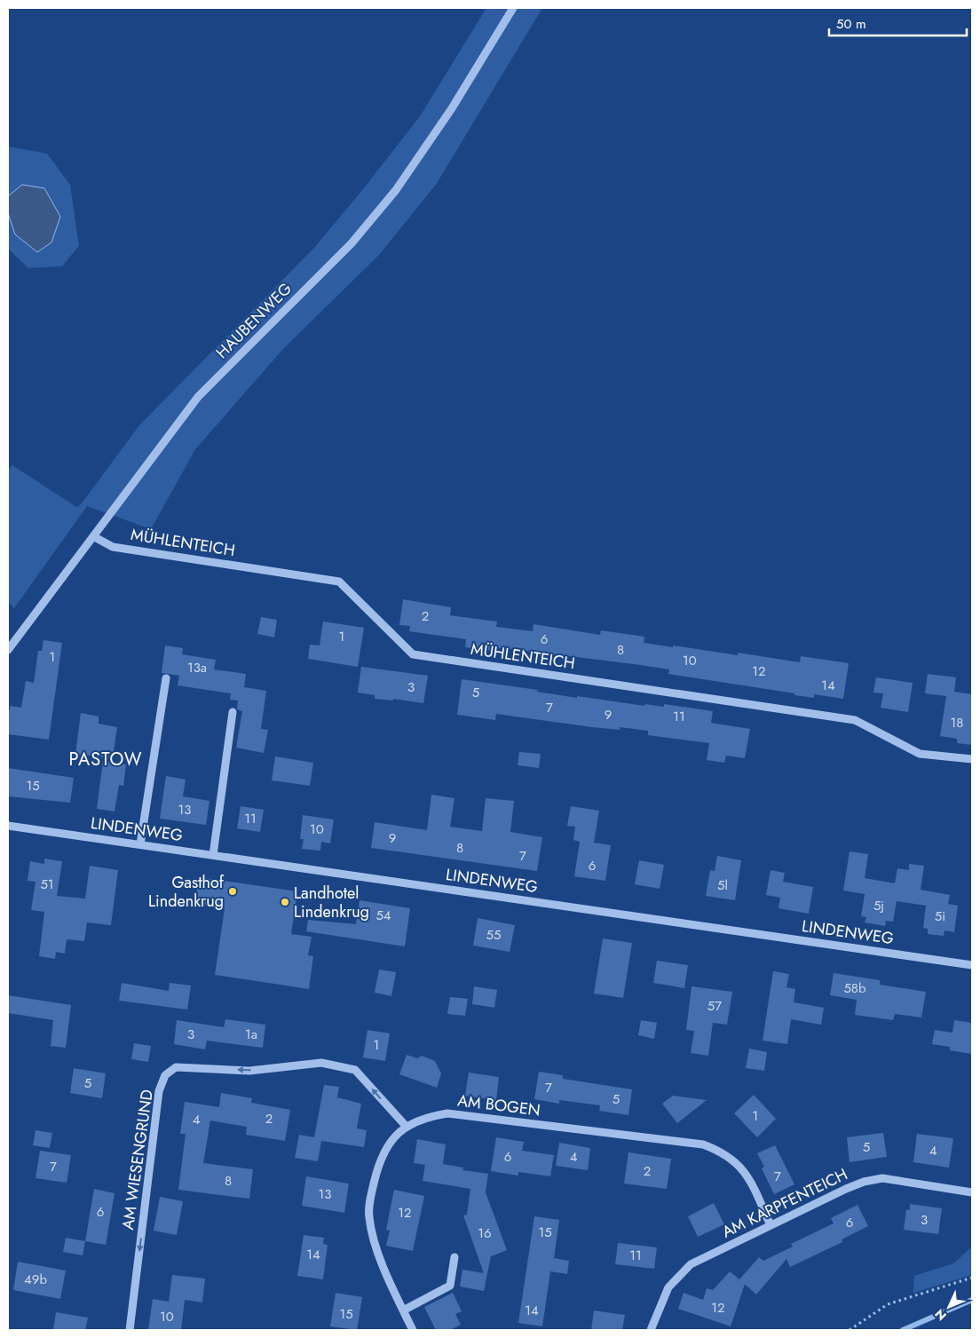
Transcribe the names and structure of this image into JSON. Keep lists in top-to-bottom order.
{
  "streets": {
    "street": [
      "HAUBENWEG",
      "MÜHLENTEICH",
      "LINDENWEG",
      "AM BOGEN",
      "AM WIESENGRUND",
      "AM KARPFENTEICH"
    ]
  },
  "crossings": [
    ["HAUBENWEG", "MÜHLENTEICH"],
    ["AM BOGEN", "AM WIESENGRUND"],
    ["AM BOGEN", "AM KARPFENTEICH"]
  ],
  "districts": ["PASTOW"],
  "places": ["Gasthof Lindenkrug", "Landhotel Lindenkrug"],
  "house_numbers": [
    "2",
    "1",
    "6",
    "8",
    "1",
    "10",
    "13a",
    "12",
    "14",
    "3",
    "5",
    "7",
    "9",
    "11",
    "18",
    "15",
    "13",
    "11",
    "10",
    "9",
    "8",
    "7",
    "6",
    "51",
    "5l",
    "5j",
    "54",
    "5i",
    "55",
    "58b",
    "57",
    "3",
    "1a",
    "1",
    "5",
    "7",
    "5",
    "1",
    "2",
    "4",
    "5",
    "4",
    "6",
    "4",
    "7",
    "2",
    "7",
    "8",
    "13",
    "6",
    "12",
    "3",
    "6",
    "15",
    "16",
    "14",
    "11",
    "49b",
    "12",
    "14",
    "15",
    "10"
  ],
  "scale_bar": "50 m",
  "north": "bottom left"
}
